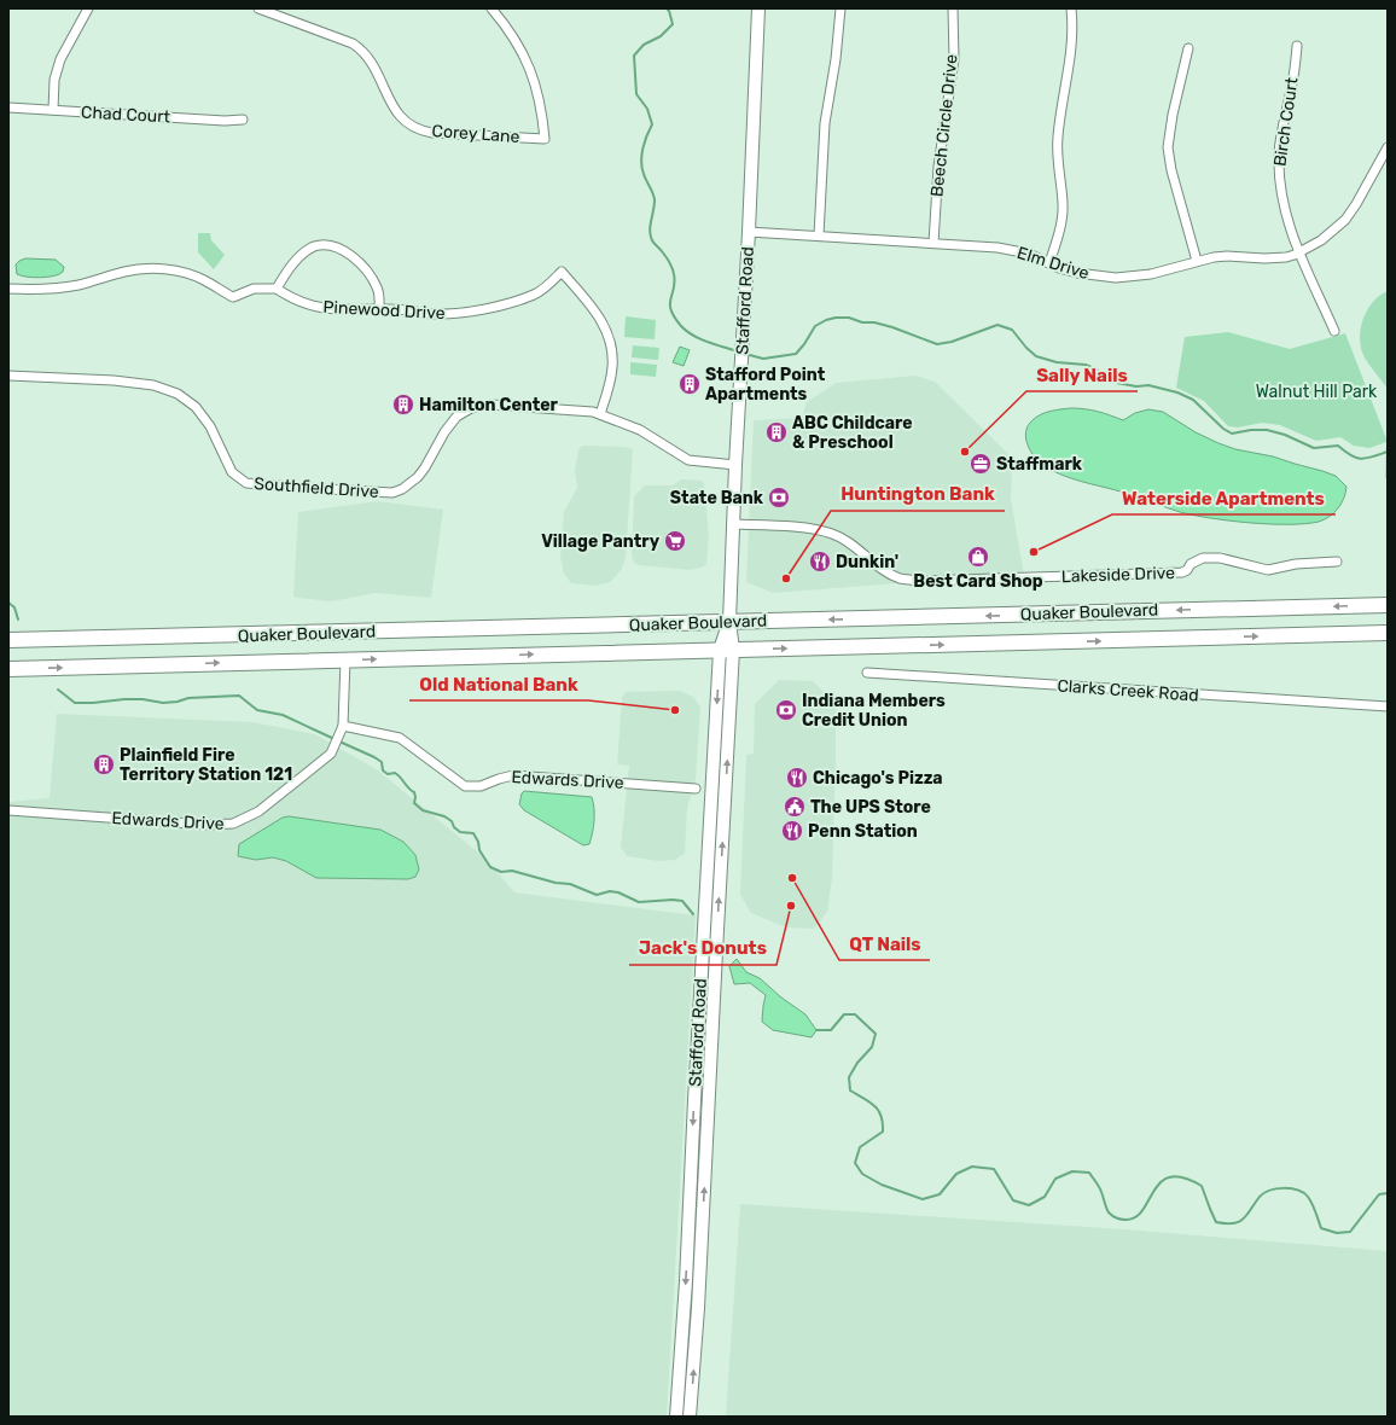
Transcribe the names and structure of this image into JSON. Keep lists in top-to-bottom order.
{
  "streets": {
    "main road": ["Stafford Road", "Quaker Boulevard"],
    "street": [
      "Chad Court",
      "Birch Court",
      "Beech Circle Drive",
      "Corey Lane",
      "Elm Drive",
      "Pinewood Drive",
      "Southfield Drive",
      "Lakeside Drive",
      "Clarks Creek Road",
      "Edwards Drive"
    ]
  },
  "crossings": [
    ["Birch Court", "Elm Drive"],
    ["Beech Circle Drive", "Elm Drive"],
    ["Elm Drive", "Stafford Road"],
    ["Stafford Road", "Southfield Drive"],
    ["Stafford Road", "Lakeside Drive"],
    ["Stafford Road", "Quaker Boulevard"],
    ["Pinewood Drive", "Southfield Drive"],
    ["Quaker Boulevard", "Edwards Drive"]
  ],
  "parks": ["Walnut Hill Park"],
  "places": {
    "building": [
      "Stafford Point Apartments",
      "Hamilton Center",
      "ABC Childcare & Preschool",
      "Plainfield Fire Territory Station 121"
    ],
    "other": [
      "Sally Nails",
      "Waterside Apartments",
      "Huntington Bank",
      "Old National Bank",
      "QT Nails",
      "Jack's Donuts"
    ],
    "office": ["Staffmark"],
    "bank": ["State Bank", "Indiana Members Credit Union"],
    "supermarket": ["Village Pantry"],
    "shop": ["Best Card Shop"],
    "restaurant": ["Dunkin'", "Chicago's Pizza", "Penn Station"],
    "public building": ["The UPS Store"]
  }
}
